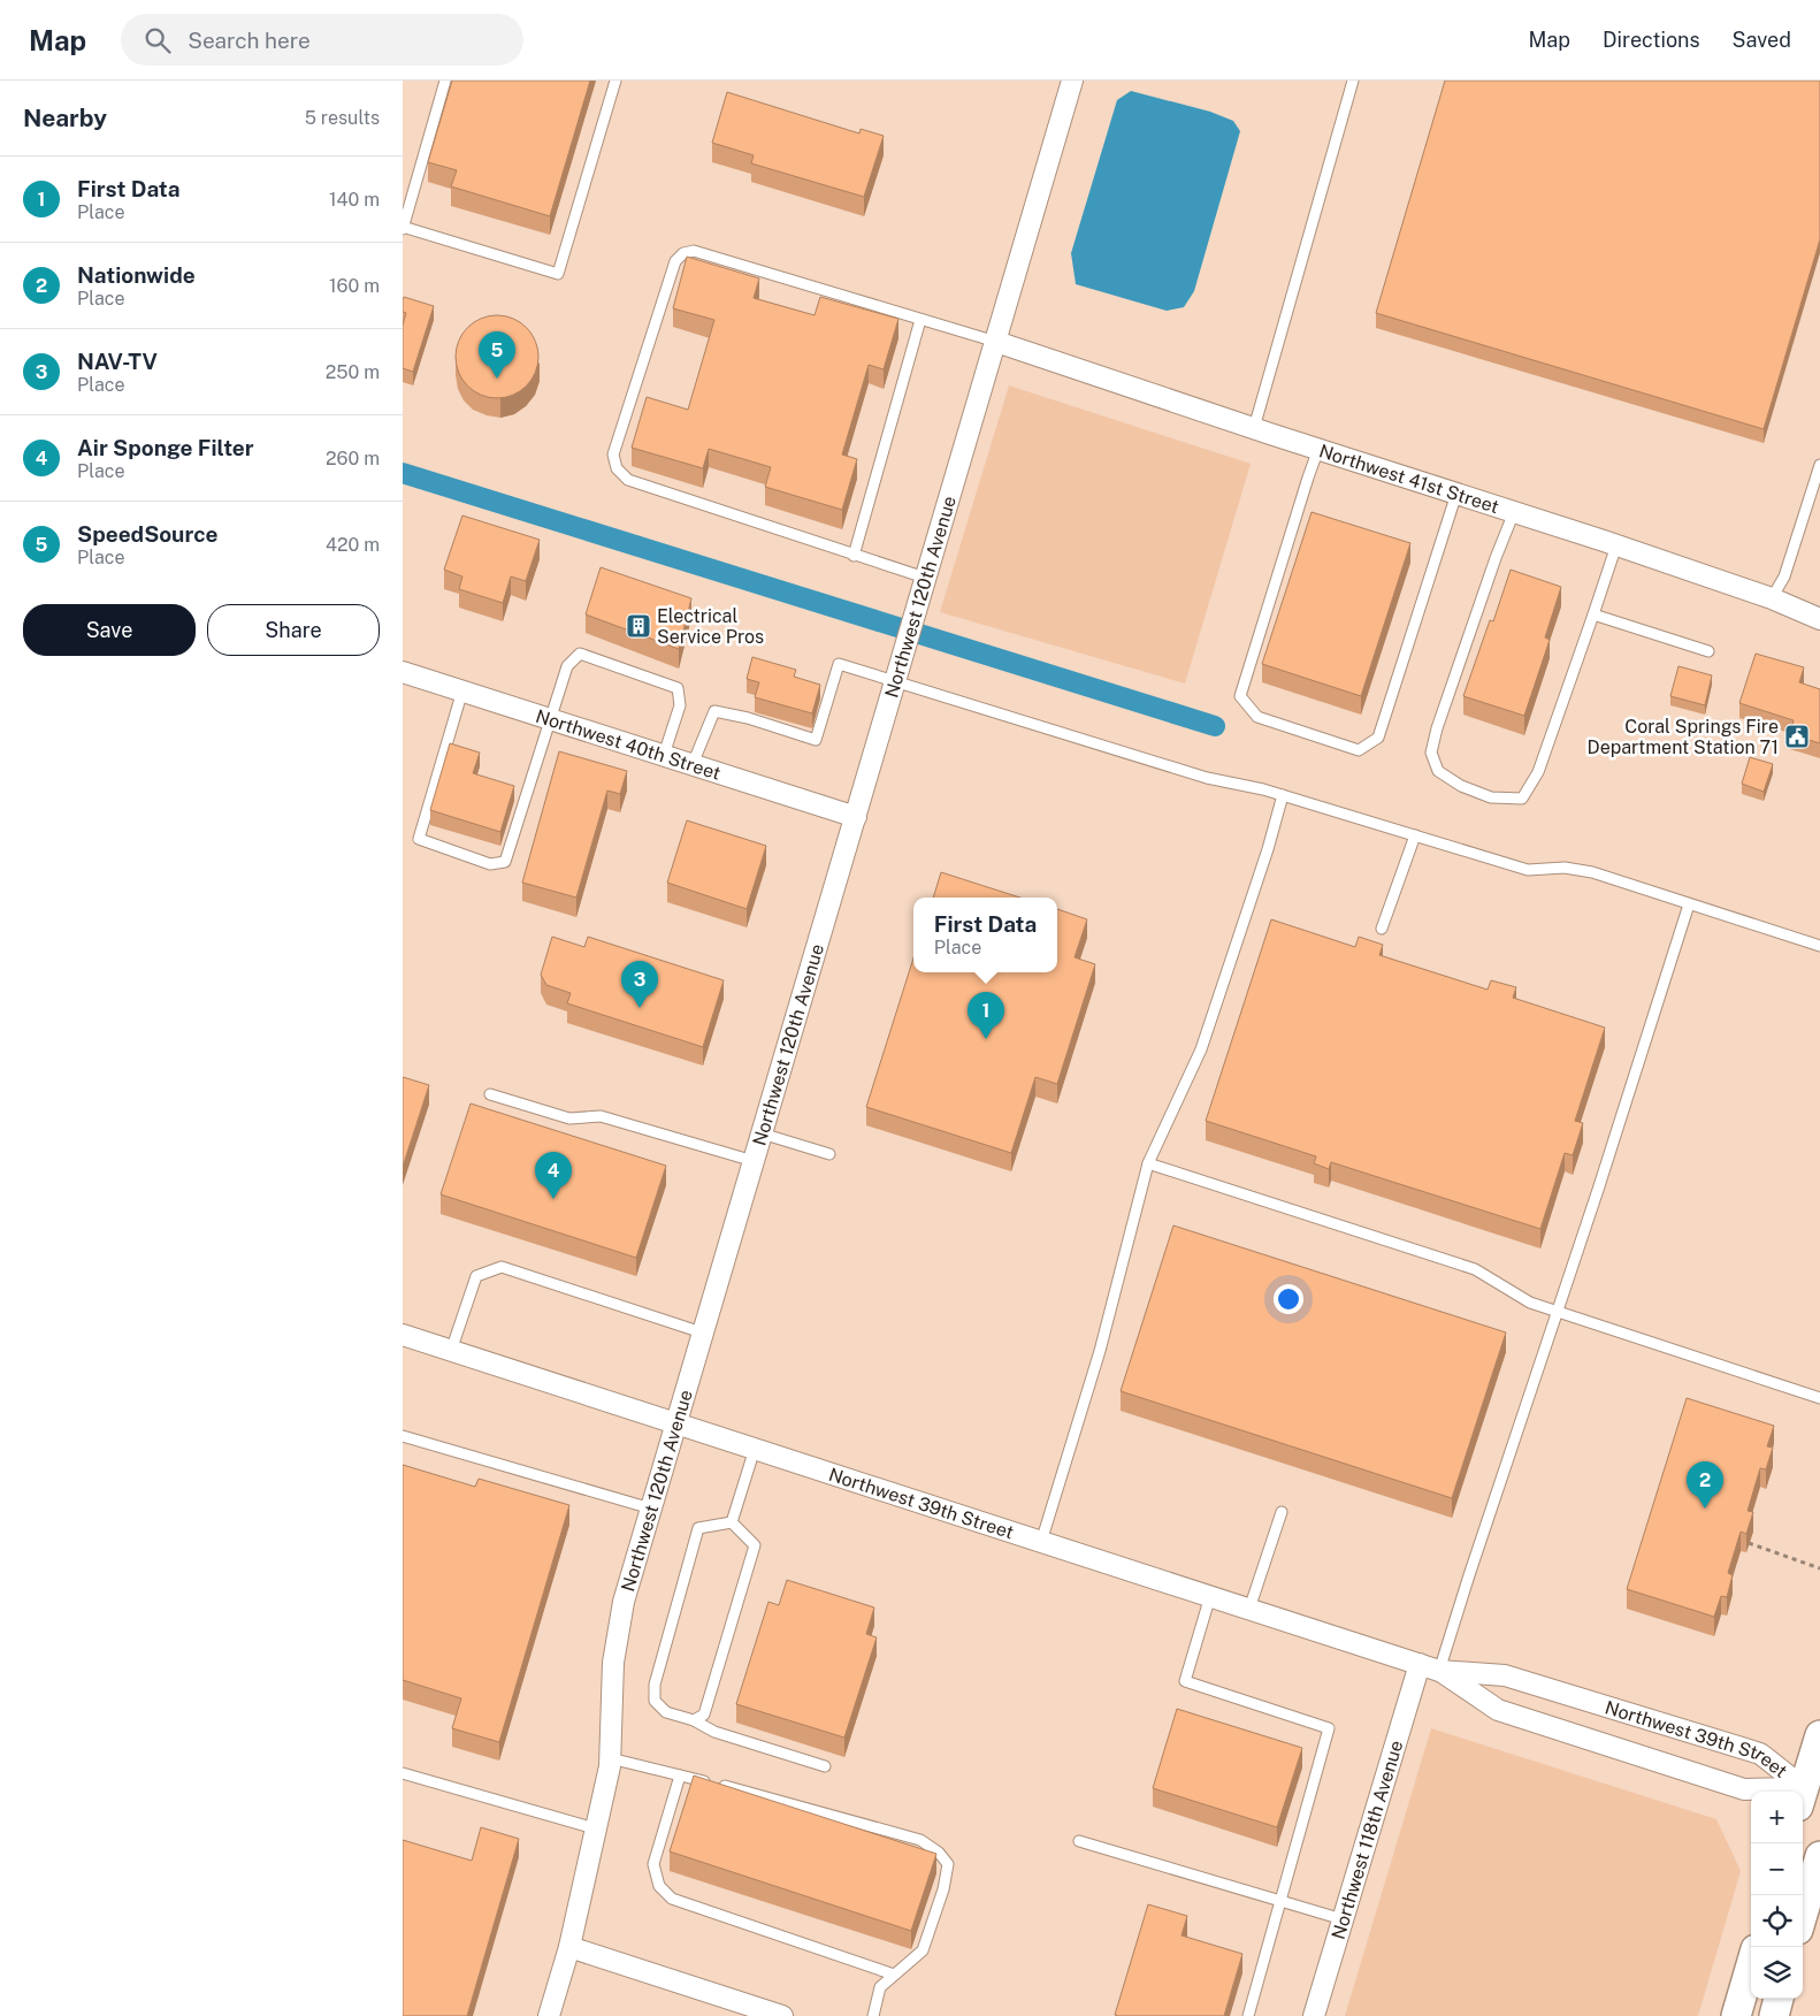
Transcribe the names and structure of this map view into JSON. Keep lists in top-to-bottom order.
{
  "streets": {
    "street": [
      "Northwest 41st Street",
      "Northwest 120th Avenue",
      "Northwest 40th Street",
      "Northwest 39th Street",
      "Northwest 118th Avenue"
    ]
  },
  "crossings": [
    ["Northwest 41st Street", "Northwest 120th Avenue"],
    ["Northwest 120th Avenue", "Northwest 40th Street"],
    ["Northwest 120th Avenue", "Northwest 39th Street"],
    ["Northwest 39th Street", "Northwest 118th Avenue"]
  ],
  "places": {
    "building": ["Electrical Service Pros"],
    "public building": ["Coral Springs Fire Department Station 71"]
  },
  "page": {
    "header": "Map",
    "search": "Search here",
    "nav": ["Map", "Directions", "Saved"],
    "heading": ["Nearby", "5 results"],
    "list": [
      {
        "mark": "1",
        "name": "First Data",
        "note": "Place",
        "value": "140 m"
      },
      {
        "mark": "2",
        "name": "Nationwide",
        "note": "Place",
        "value": "160 m"
      },
      {
        "mark": "3",
        "name": "NAV-TV",
        "note": "Place",
        "value": "250 m"
      },
      {
        "mark": "4",
        "name": "Air Sponge Filter",
        "note": "Place",
        "value": "260 m"
      },
      {
        "mark": "5",
        "name": "SpeedSource",
        "note": "Place",
        "value": "420 m"
      }
    ],
    "pins": [
      "5",
      "3",
      "1",
      "4",
      "2"
    ],
    "buttons": ["Save", "Share"],
    "popup": ["First Data", "Place"],
    "map_buttons": ["+", "−"]
  }
}
